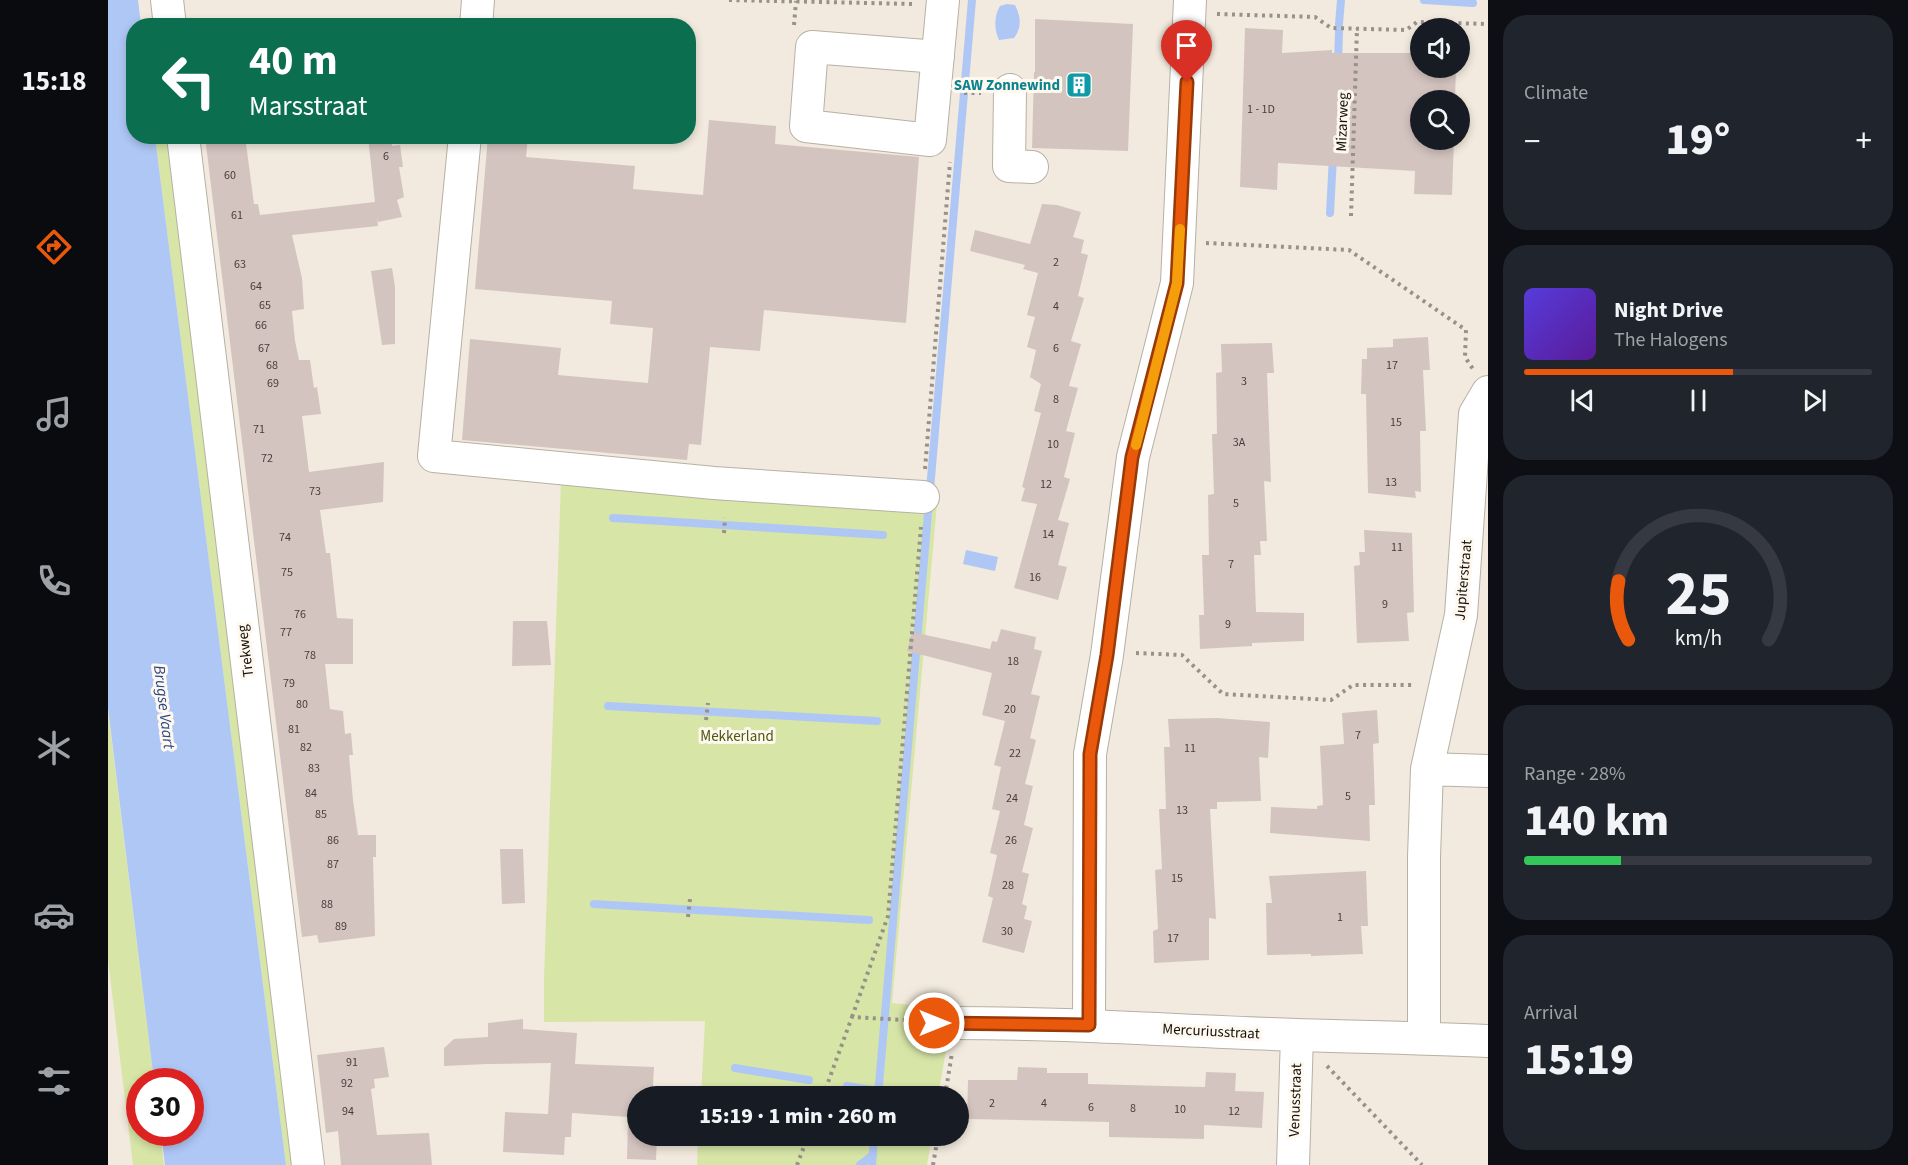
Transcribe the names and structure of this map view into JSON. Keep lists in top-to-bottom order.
{
  "streets": {
    "street": [
      "Jupiterstraat",
      "Trekweg",
      "Mercuriusstraat",
      "Venusstraat"
    ],
    "path": ["Mizarweg"]
  },
  "crossings": [
    ["Jupiterstraat", "Mercuriusstraat"],
    ["Mercuriusstraat", "Venusstraat"]
  ],
  "water": ["Brugse Vaart"],
  "parks": ["Mekkerland"],
  "places": {
    "building": ["SAW Zonnewind"]
  },
  "house_numbers": [
    "1 - 1D",
    "6",
    "60",
    "61",
    "2",
    "63",
    "64",
    "65",
    "4",
    "66",
    "67",
    "6",
    "68",
    "17",
    "3",
    "69",
    "8",
    "15",
    "71",
    "3A",
    "10",
    "72",
    "13",
    "12",
    "73",
    "5",
    "14",
    "74",
    "11",
    "7",
    "75",
    "16",
    "9",
    "76",
    "9",
    "77",
    "78",
    "18",
    "79",
    "80",
    "20",
    "81",
    "7",
    "82",
    "11",
    "22",
    "83",
    "84",
    "5",
    "24",
    "13",
    "85",
    "86",
    "26",
    "87",
    "15",
    "28",
    "88",
    "1",
    "89",
    "30",
    "17",
    "91",
    "92",
    "2",
    "4",
    "6",
    "8",
    "10",
    "94",
    "12"
  ],
  "page": {
    "tabs": "15:18",
    "tile": [
      "Climate",
      ["Range · 28%", "140 km"],
      ["Arrival", "15:19"]
    ],
    "turn": ["40 m", "Marsstraat"],
    "heat": ["−", "19°", "+"],
    "song": ["Night Drive", "The Halogens"],
    "limit": "30",
    "trip": "15:19 · 1 min · 260 m",
    "gauge": ["25", "km/h"]
  }
}
